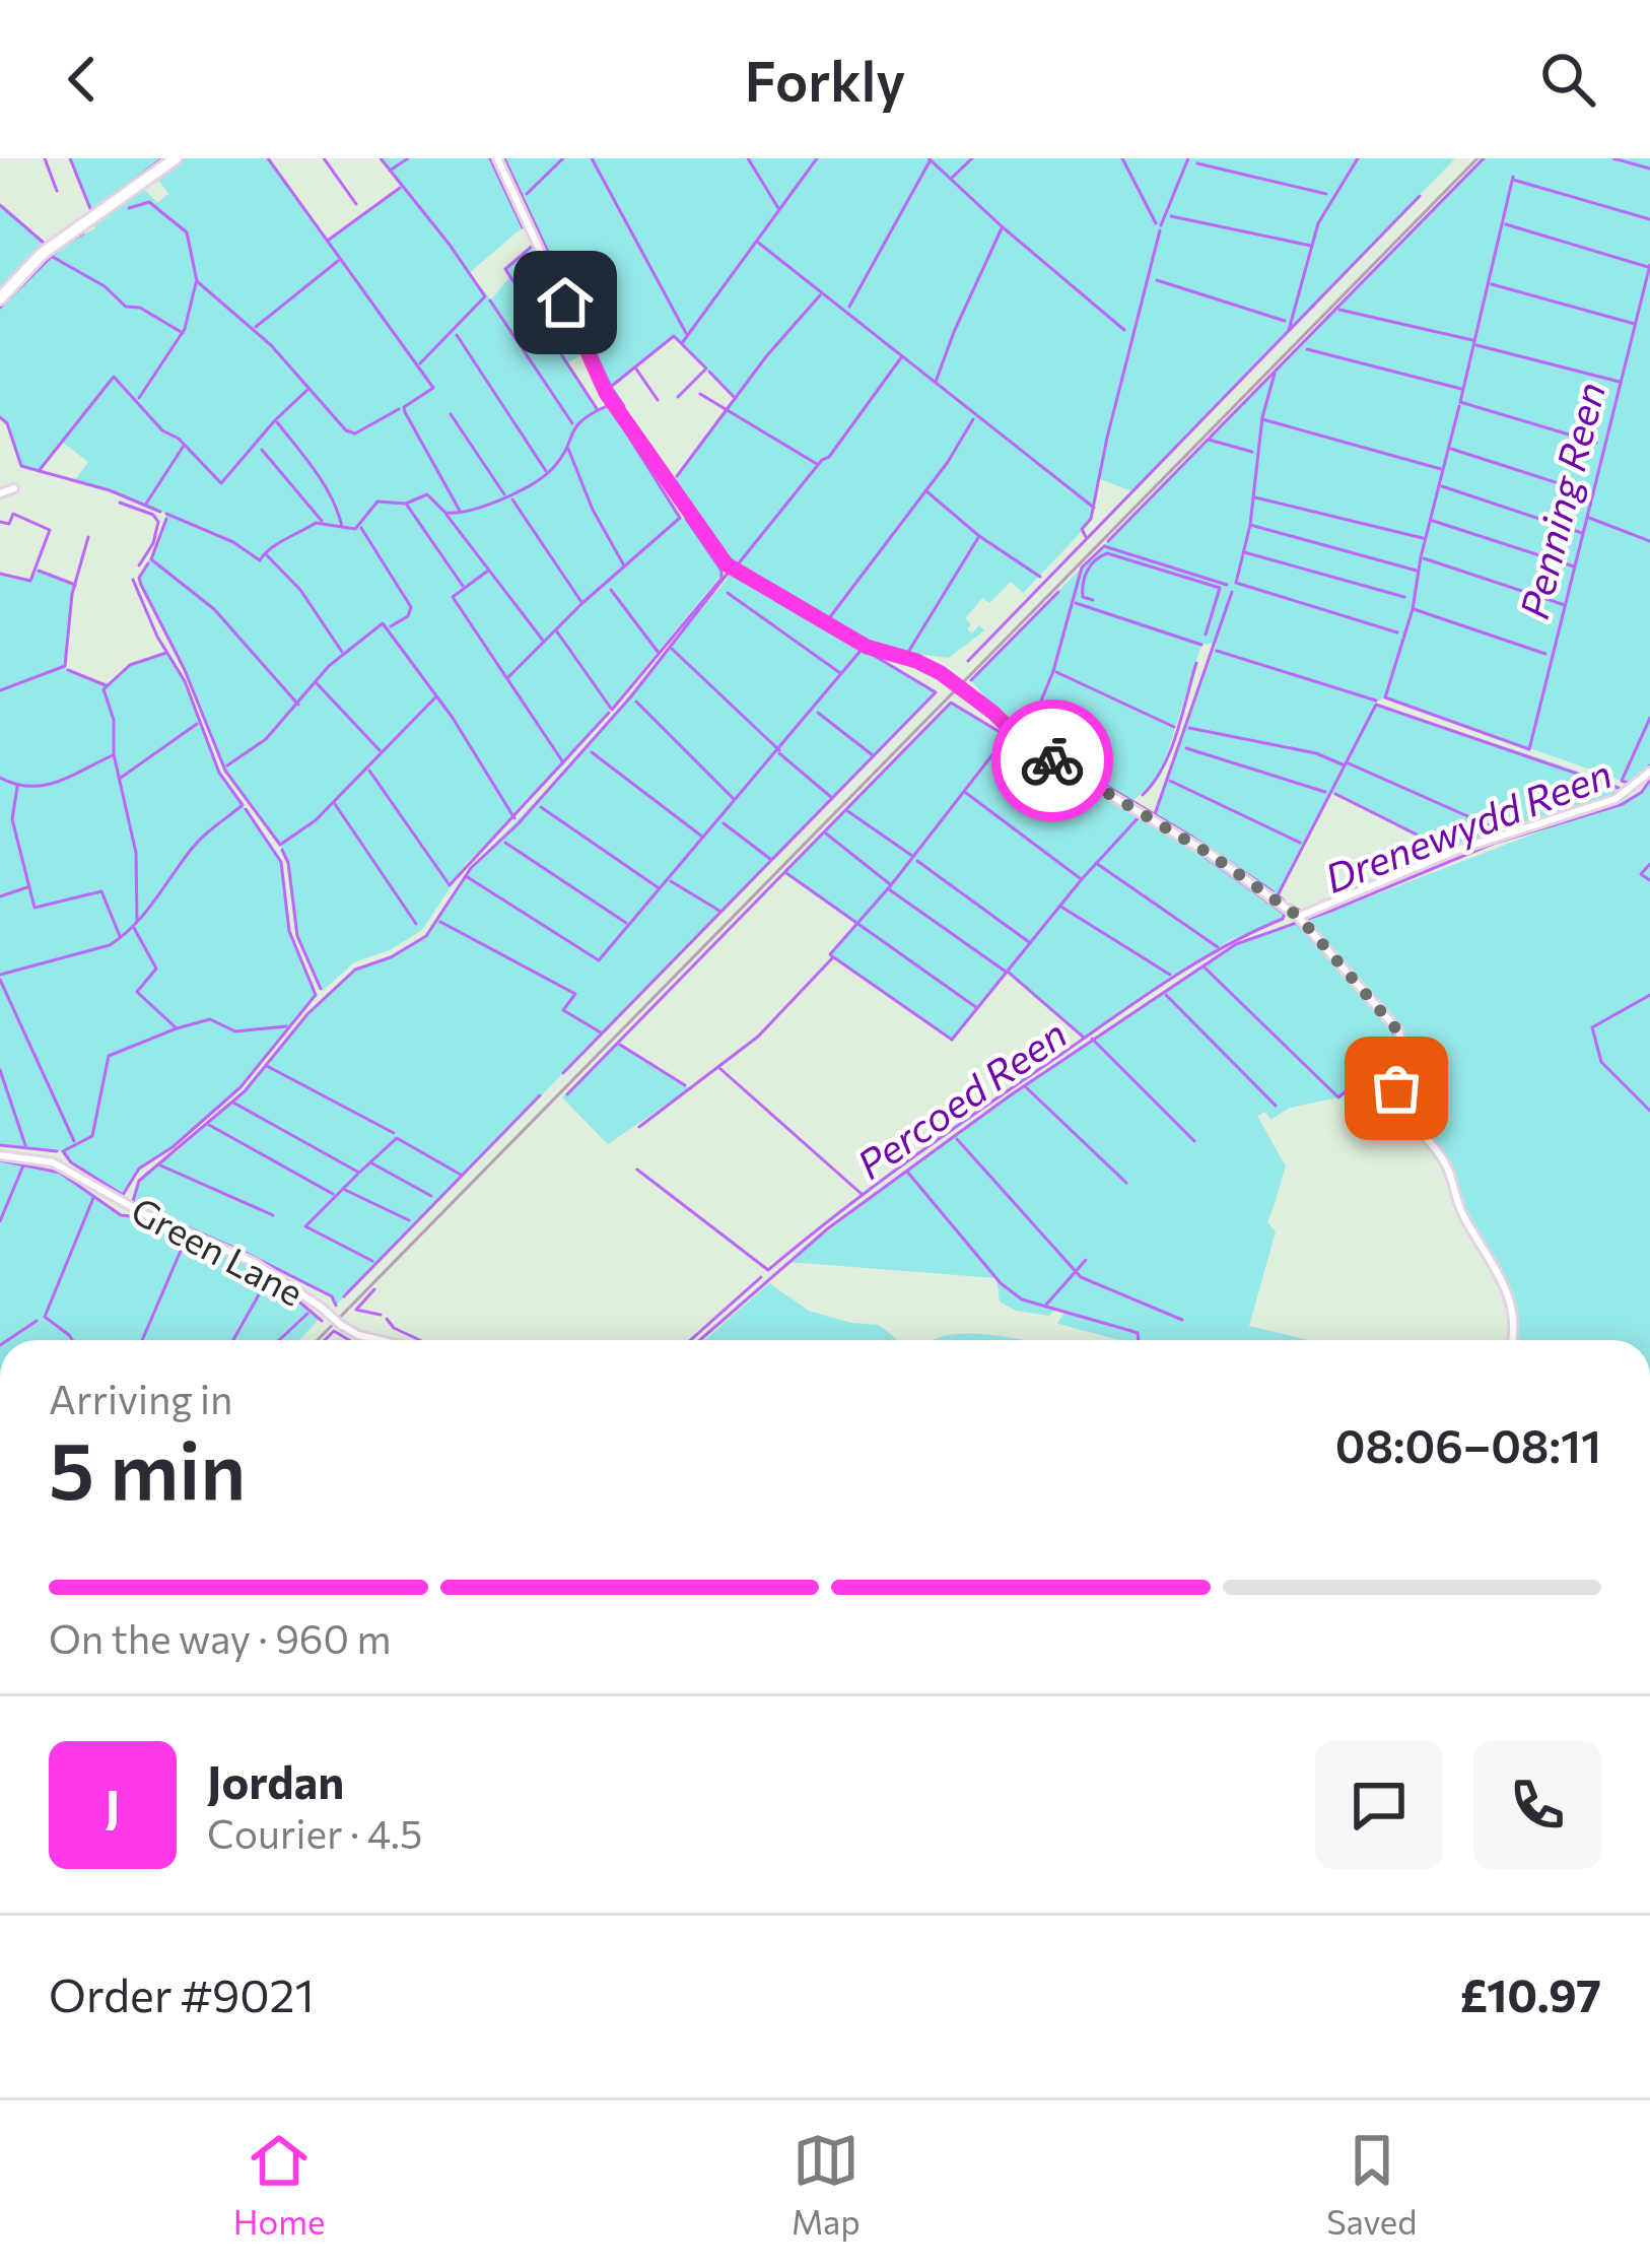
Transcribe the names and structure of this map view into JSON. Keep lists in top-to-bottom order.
{
  "streets": {
    "street": ["Green Lane"]
  },
  "water": ["Penning Reen", "Drenewydd Reen", "Percoed Reen"],
  "page": {
    "header": "Forkly",
    "heading": ["5 min", "Arriving in", "08:06–08:11"],
    "panel": [
      "Jordan",
      "Courier · 4.5",
      "Order #9021",
      "£10.97"
    ],
    "bar": "On the way · 960 m",
    "round": "J",
    "tabs": ["Home", "Map", "Saved"]
  }
}
